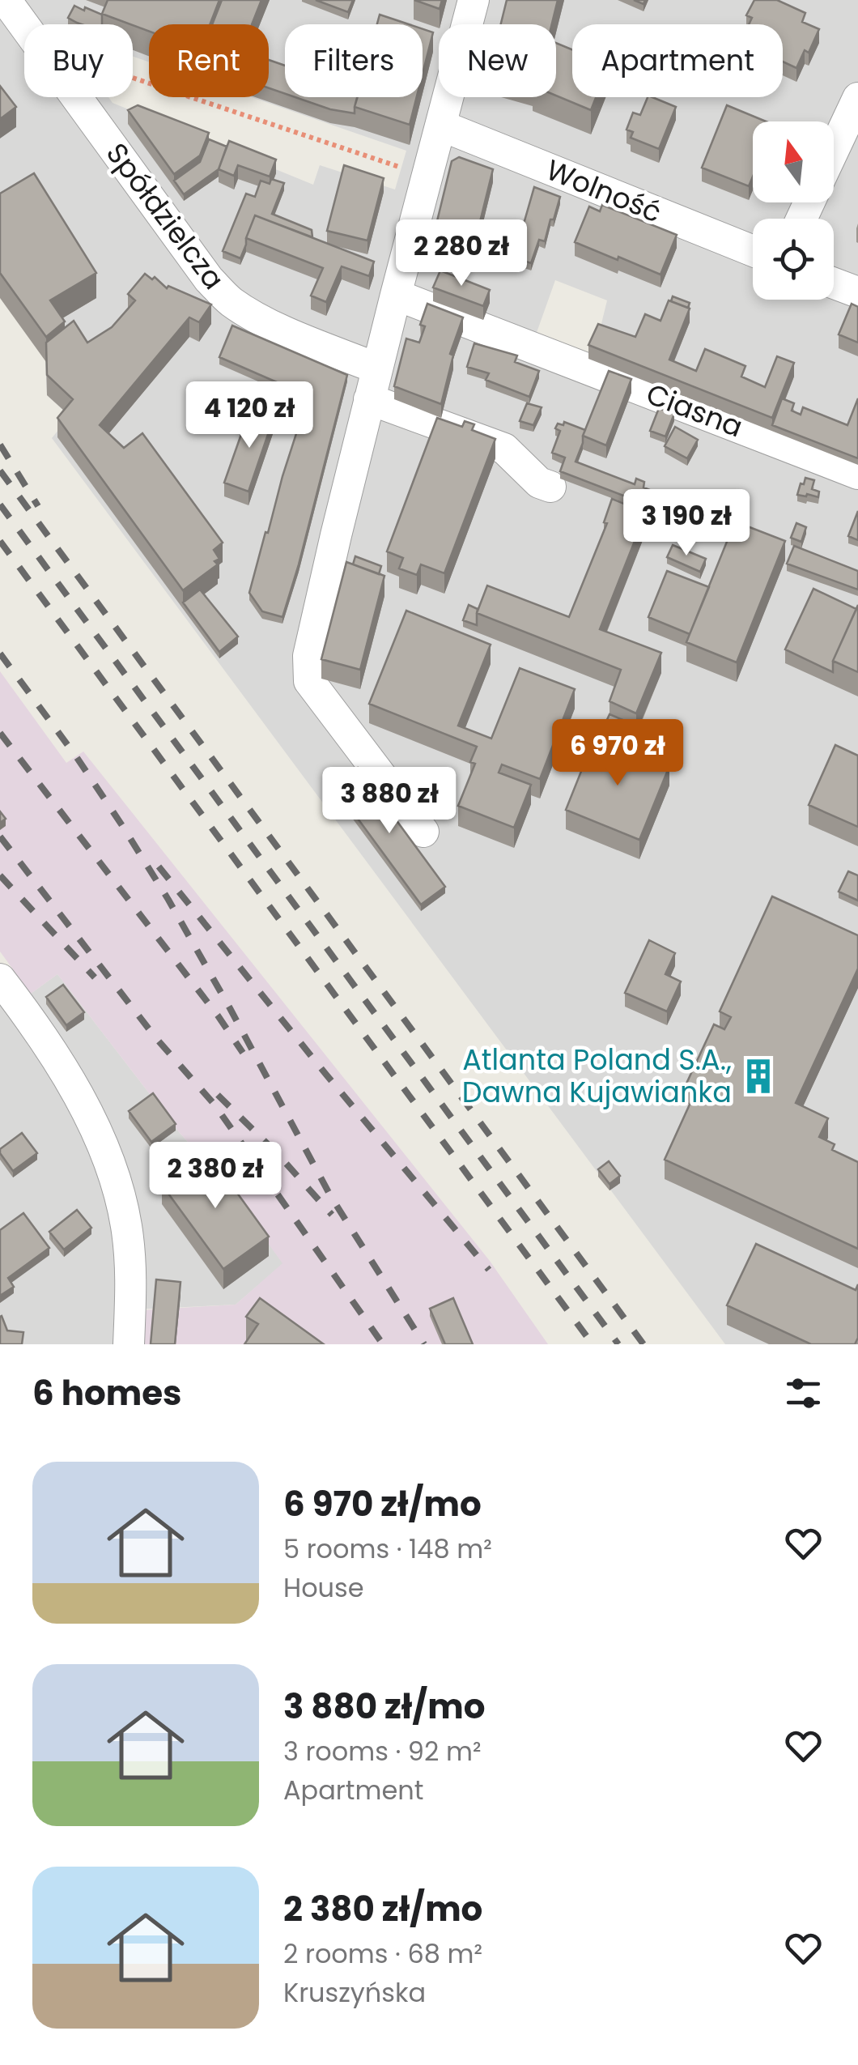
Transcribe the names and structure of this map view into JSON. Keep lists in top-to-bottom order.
{
  "streets": {
    "street": ["Wolność", "Spółdzielcza", "Ciasna"]
  },
  "places": {
    "building": ["Atlanta Poland S.A., Dawna Kujawianka"]
  },
  "north": "top",
  "page": {
    "chip": [
      "Buy",
      "Rent",
      "Filters",
      "New",
      "Apartment"
    ],
    "price": [
      "2 280 zł",
      "4 120 zł",
      "3 190 zł",
      "6 970 zł",
      "3 880 zł",
      "2 380 zł"
    ],
    "heading": "6 homes",
    "list": [
      {
        "name": "6 970 zł/mo",
        "note": "5 rooms · 148 m² · House"
      },
      {
        "name": "3 880 zł/mo",
        "note": "3 rooms · 92 m² · Apartment"
      },
      {
        "name": "2 380 zł/mo",
        "note": "2 rooms · 68 m² · Kruszyńska"
      }
    ]
  }
}
